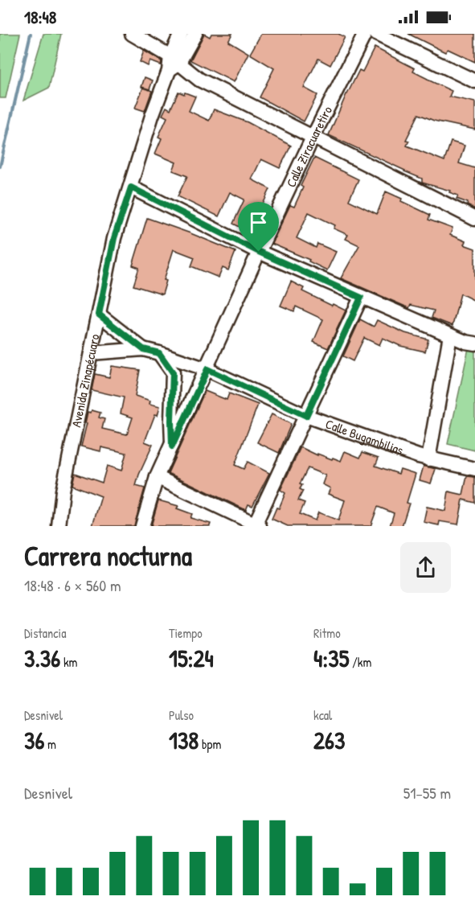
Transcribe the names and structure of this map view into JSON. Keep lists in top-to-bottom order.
{
  "streets": {
    "street": ["Calle Ziracuaretiro", "Avenida Zinapécuaro", "Calle Bugambilias"]
  },
  "crossings": [
    ["Calle Ziracuaretiro", "Calle Bugambilias"],
    ["Avenida Zinapécuaro", "Calle Bugambilias"]
  ],
  "page": {
    "status": "18:48",
    "heading": ["Carrera nocturna", "18:48 · 6 × 560 m"],
    "stats": [
      ["Distancia", "3.36 km"],
      ["Tiempo", "15:24"],
      ["Ritmo", "4:35 /km"],
      ["Desnivel", "36 m"],
      ["Pulso", "138 bpm"],
      ["kcal", "263"]
    ],
    "chart": ["Desnivel", "51–55 m"]
  }
}
